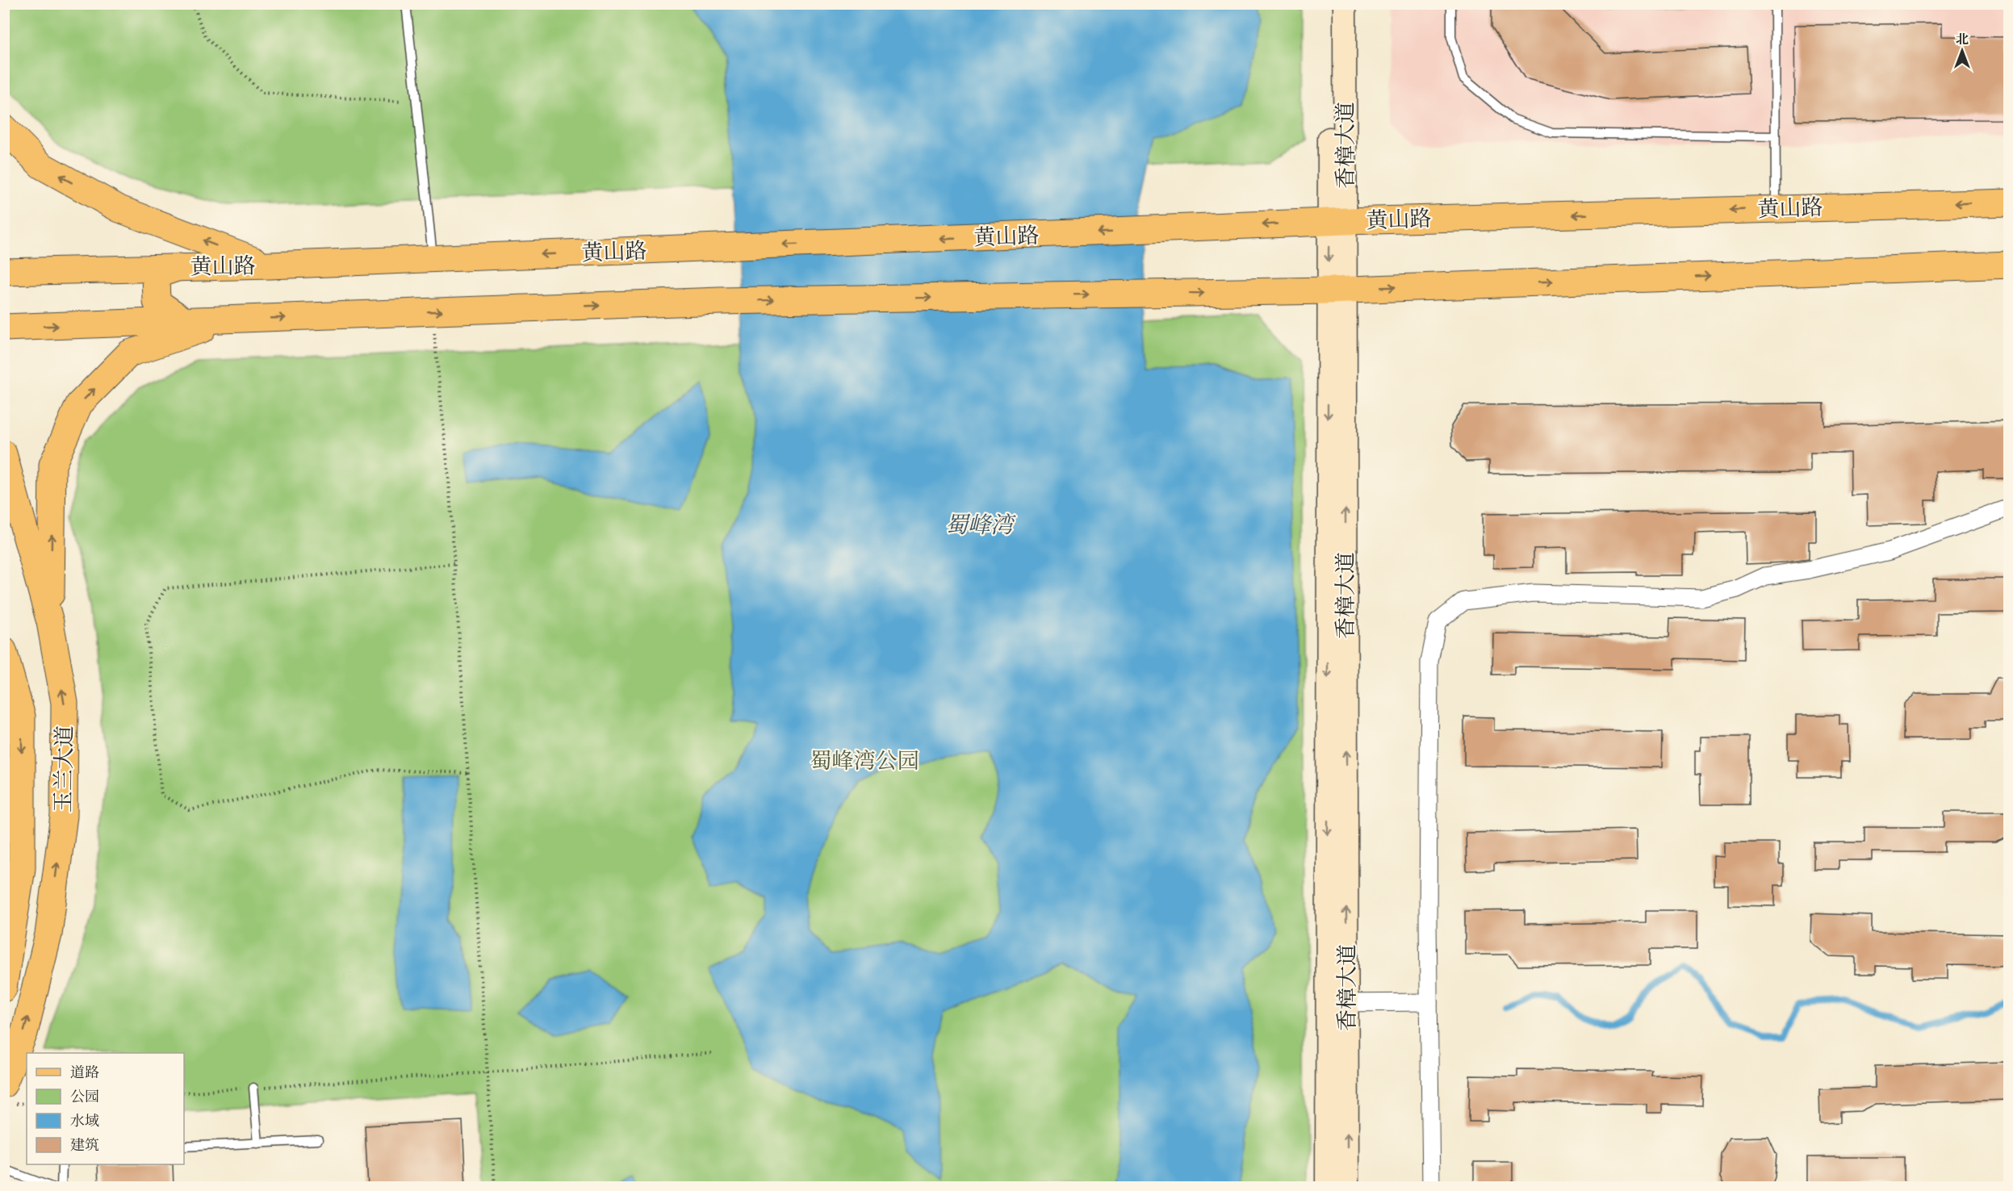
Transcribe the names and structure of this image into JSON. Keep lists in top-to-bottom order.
{
  "streets": {
    "main road": ["黄山路", "玉兰大道"],
    "street": ["香樟大道"]
  },
  "crossings": [
    ["香樟大道", "黄山路"]
  ],
  "water": ["蜀峰湾"],
  "parks": ["蜀峰湾公园"],
  "legend": [
    "道路",
    "公园",
    "水域",
    "建筑"
  ],
  "north": "top"
}
